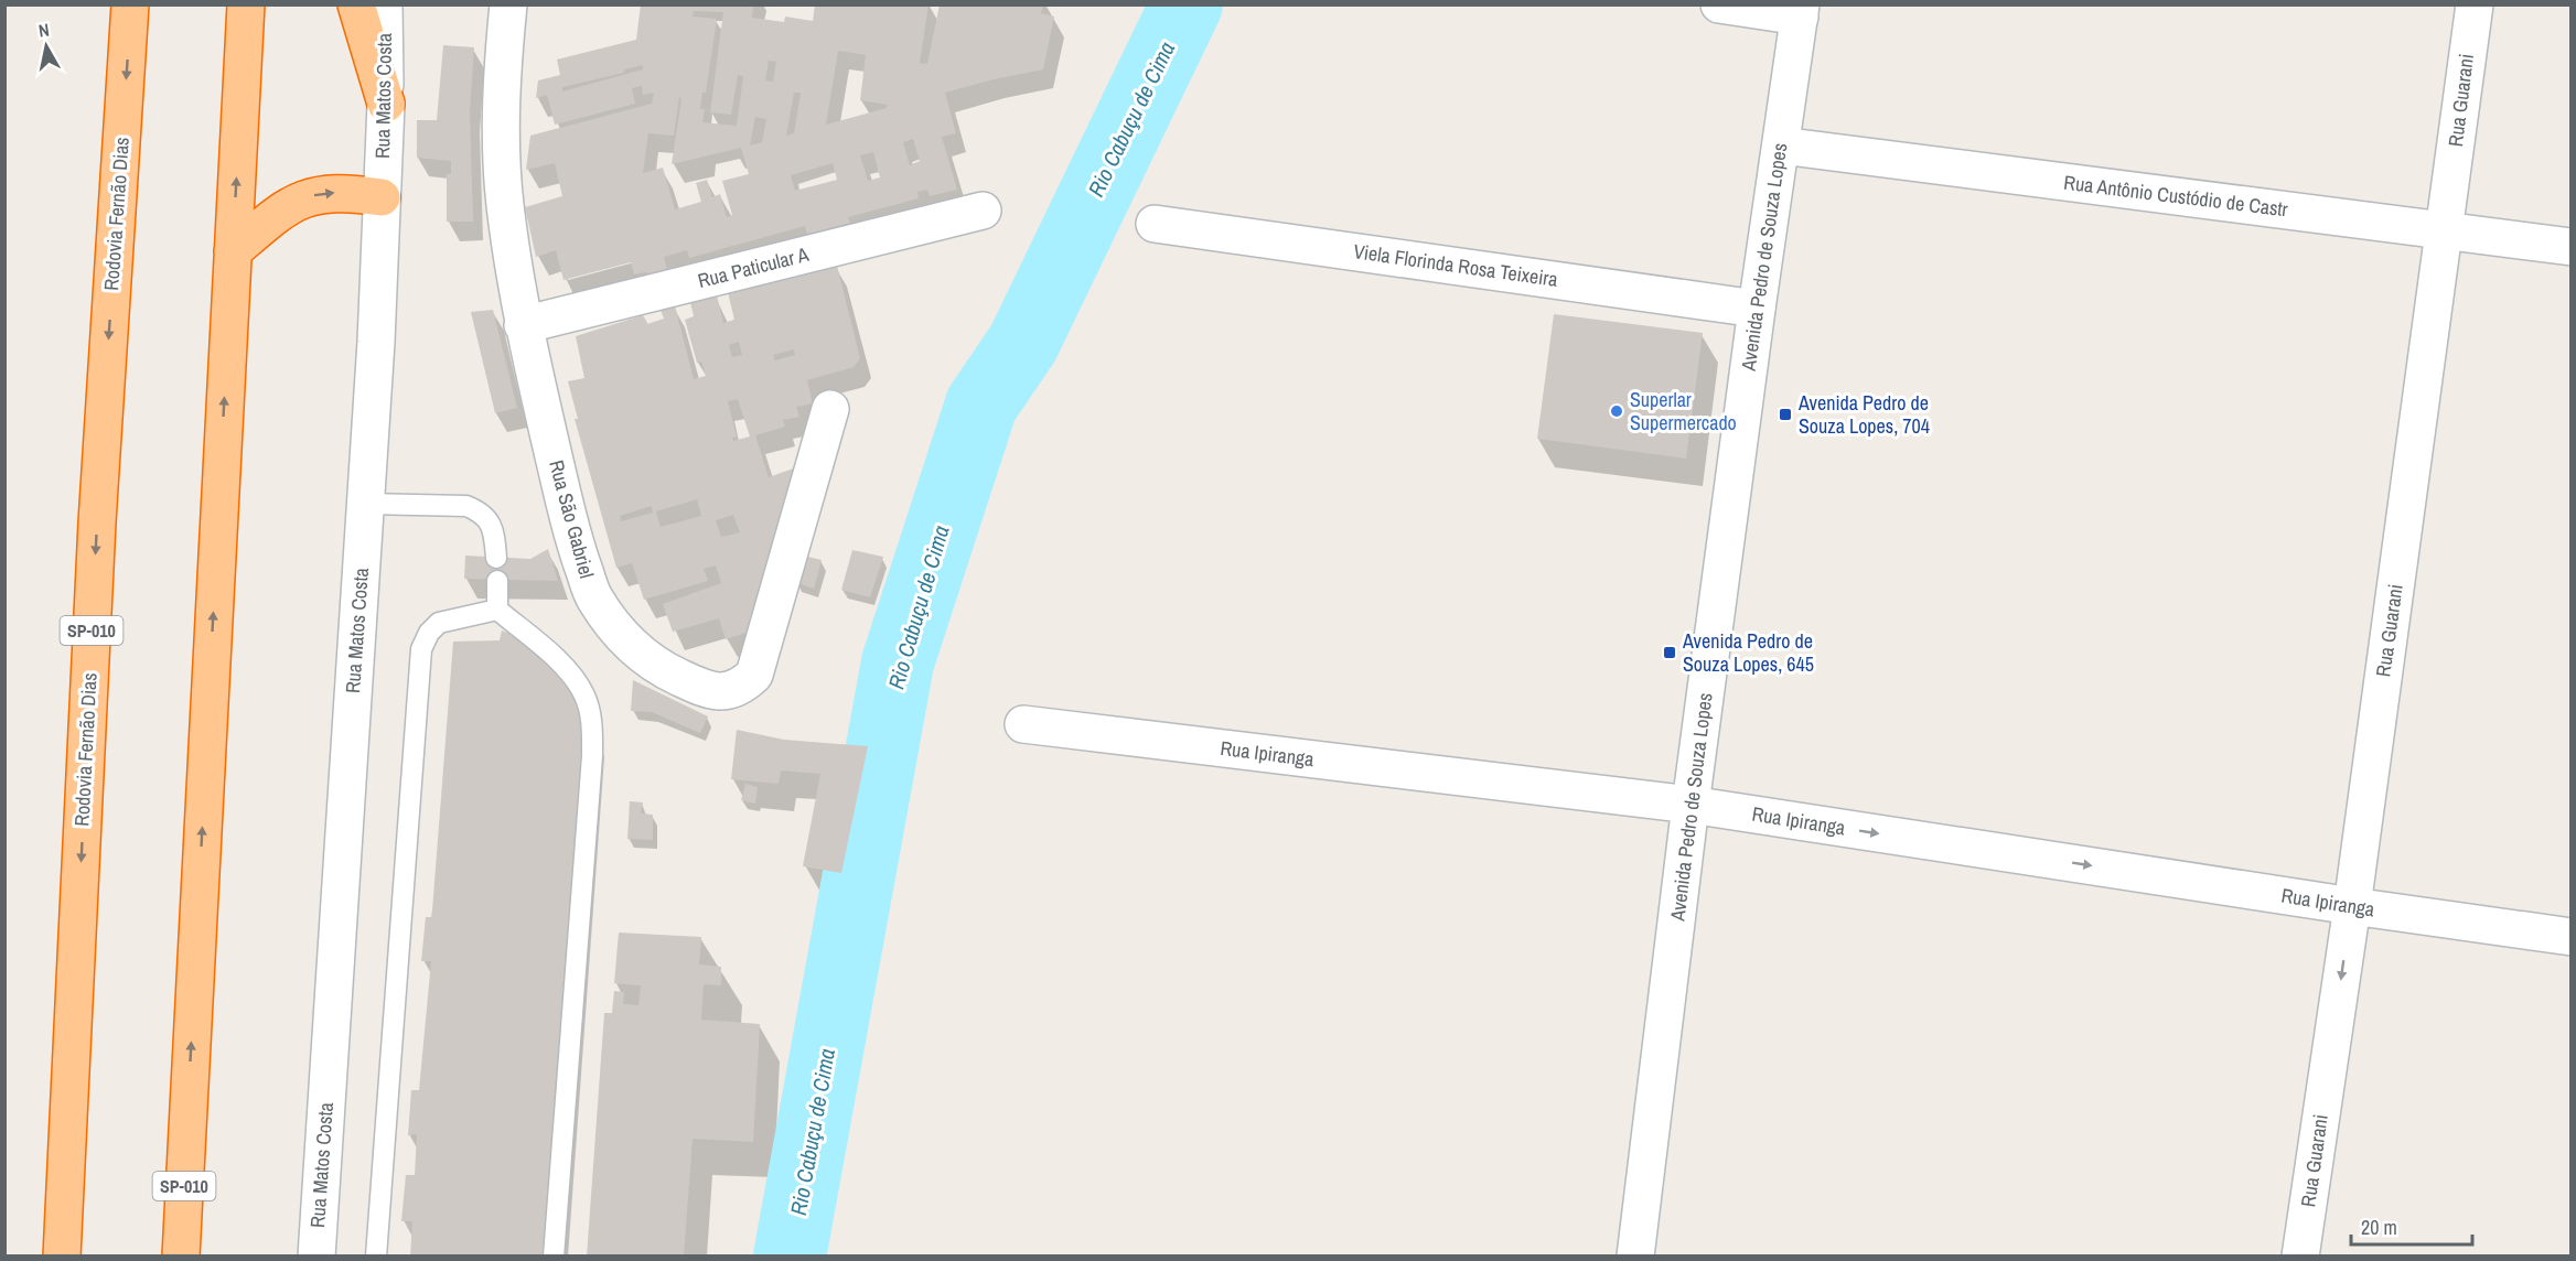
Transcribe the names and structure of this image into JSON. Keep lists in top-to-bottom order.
{
  "streets": {
    "highway": ["Rodovia Fernão Dias", "SP-010"],
    "street": [
      "Rua Matos Costa",
      "Rua Guarani",
      "Rua Antônio Custódio de Castr",
      "Avenida Pedro de Souza Lopes",
      "Viela Florinda Rosa Teixeira",
      "Rua Paticular A",
      "Rua São Gabriel",
      "Rua Ipiranga"
    ]
  },
  "crossings": [
    ["Rua Guarani", "Rua Antônio Custódio de Castr"],
    ["Rua Guarani", "Rua Ipiranga"],
    ["Rua Antônio Custódio de Castr", "Avenida Pedro de Souza Lopes"],
    ["Avenida Pedro de Souza Lopes", "Viela Florinda Rosa Teixeira"],
    ["Avenida Pedro de Souza Lopes", "Rua Ipiranga"],
    ["Rua Paticular A", "Rua São Gabriel"]
  ],
  "one_way": ["Rua Ipiranga"],
  "water": ["Rio Cabuçu de Cima"],
  "places": {
    "other": ["Superlar Supermercado"],
    "transit": ["Avenida Pedro de Souza Lopes, 704", "Avenida Pedro de Souza Lopes, 645"]
  },
  "scale_bar": "20 m",
  "north": "top"
}
